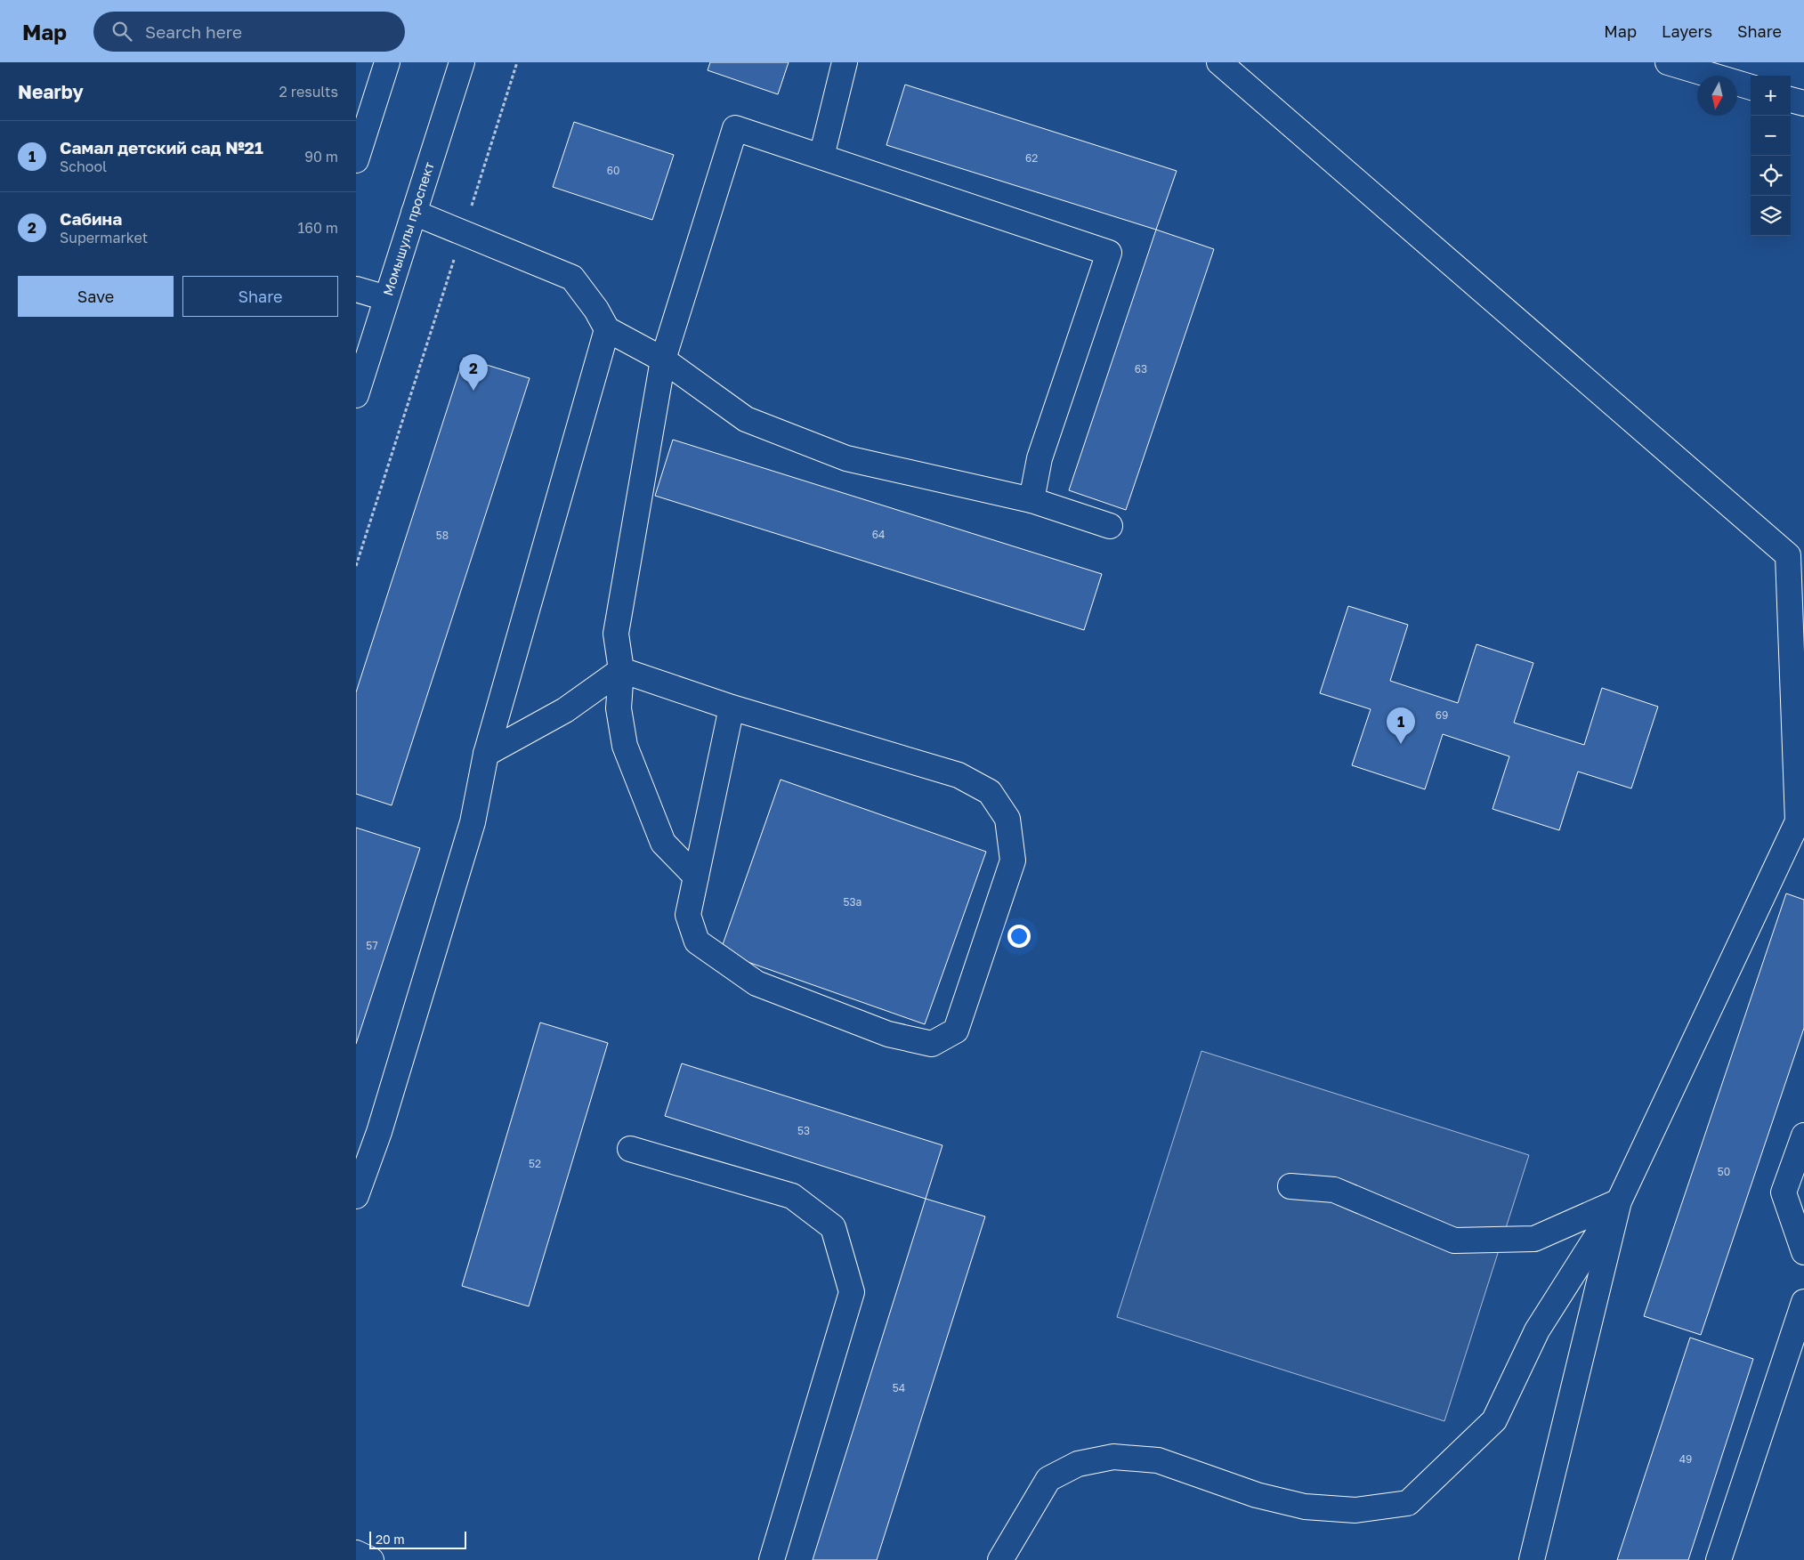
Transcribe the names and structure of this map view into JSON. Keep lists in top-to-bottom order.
{
  "streets": {
    "street": ["Момышулы проспект"]
  },
  "house_numbers": [
    "62",
    "60",
    "63",
    "64",
    "58",
    "69",
    "53а",
    "57",
    "53",
    "52",
    "50",
    "54",
    "49"
  ],
  "scale_bar": "20 m",
  "north": "bottom",
  "page": {
    "header": "Map",
    "search": "Search here",
    "nav": ["Map", "Layers", "Share"],
    "heading": ["Nearby", "2 results"],
    "map_buttons": ["+", "−"],
    "list": [
      {
        "mark": "1",
        "name": "Самал детский сад №21",
        "note": "School",
        "value": "90 m"
      },
      {
        "mark": "2",
        "name": "Сабина",
        "note": "Supermarket",
        "value": "160 m"
      }
    ],
    "buttons": ["Save", "Share"],
    "pins": ["2", "1"],
    "scale": "20 m"
  }
}
